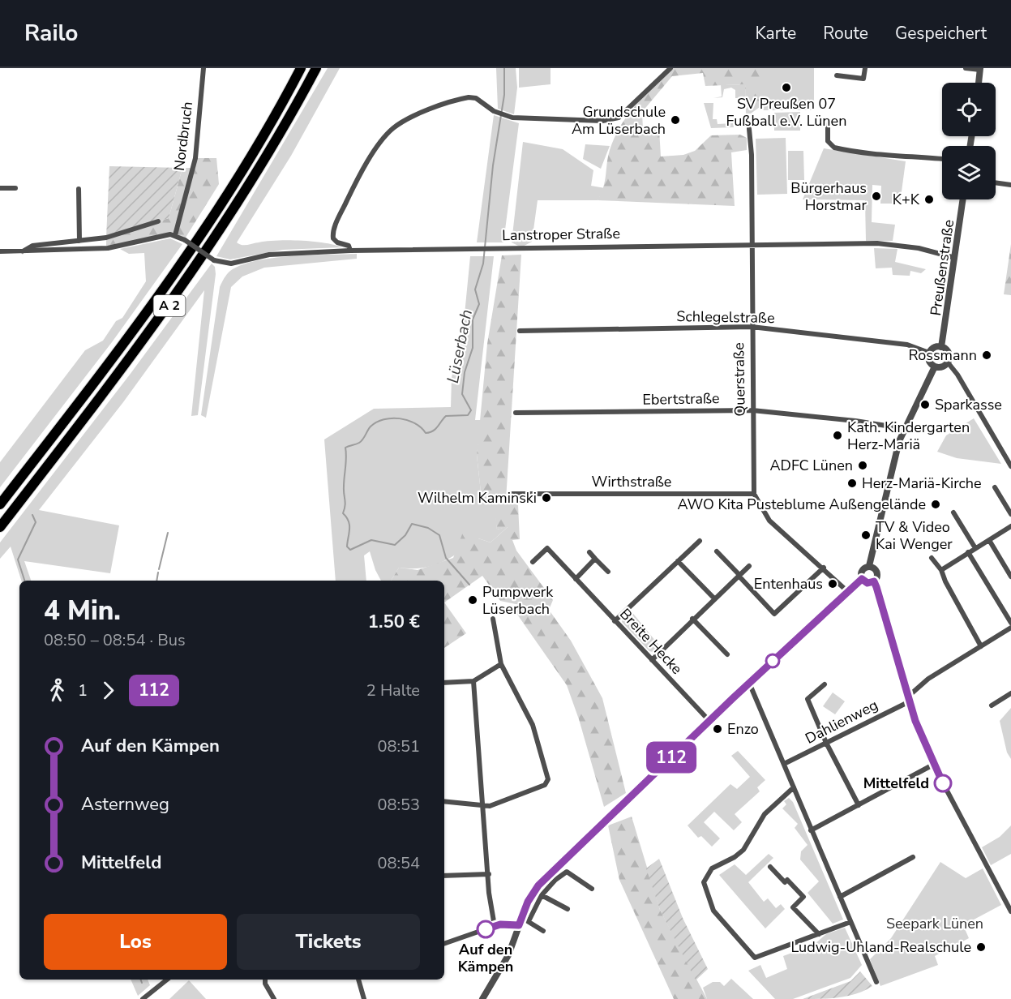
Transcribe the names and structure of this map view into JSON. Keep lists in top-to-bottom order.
{
  "streets": {
    "highway": ["A 2"],
    "street": [
      "Nordbruch",
      "Lanstroper Straße",
      "Preußenstraße",
      "Schlegelstraße",
      "Querstraße",
      "Ebertstraße",
      "Wirthstraße",
      "Breite Hecke",
      "Dahlienweg"
    ]
  },
  "crossings": [
    ["Nordbruch", "Lanstroper Straße"],
    ["Lanstroper Straße", "Preußenstraße"],
    ["Lanstroper Straße", "Querstraße"],
    ["Preußenstraße", "Schlegelstraße"],
    ["Schlegelstraße", "Querstraße"],
    ["Querstraße", "Ebertstraße"],
    ["Querstraße", "Wirthstraße"]
  ],
  "water": ["Lüserbach"],
  "parks": ["Seepark Lünen"],
  "places": [
    "SV Preußen 07 Fußball e.V. Lünen",
    "Grundschule Am Lüserbach",
    "Bürgerhaus Horstmar",
    "K+K",
    "Rossmann",
    "Sparkasse",
    "Kath. Kindergarten Herz-Mariä",
    "ADFC Lünen",
    "Herz-Mariä-Kirche",
    "Wilhelm Kaminski",
    "AWO Kita Pusteblume Außengelände",
    "TV & Video Kai Wenger",
    "Entenhaus",
    "Pumpwerk Lüserbach",
    "Enzo",
    "Mittelfeld",
    "Auf den Kämpen",
    "Ludwig-Uhland-Realschule"
  ],
  "lines": ["bus line 112"],
  "page": {
    "header": "Railo",
    "nav": ["Karte", "Route", "Gespeichert"],
    "on_map": "112",
    "heading": ["4 Min.", "08:50 – 08:54 · Bus", "1.50 €"],
    "legs": ["1", "112", "2 Halte"],
    "list": [
      {
        "name": "Auf den Kämpen",
        "value": "08:51"
      },
      {
        "name": "Asternweg",
        "value": "08:53"
      },
      {
        "name": "Mittelfeld",
        "value": "08:54"
      }
    ],
    "buttons": ["Los", "Tickets"]
  }
}
